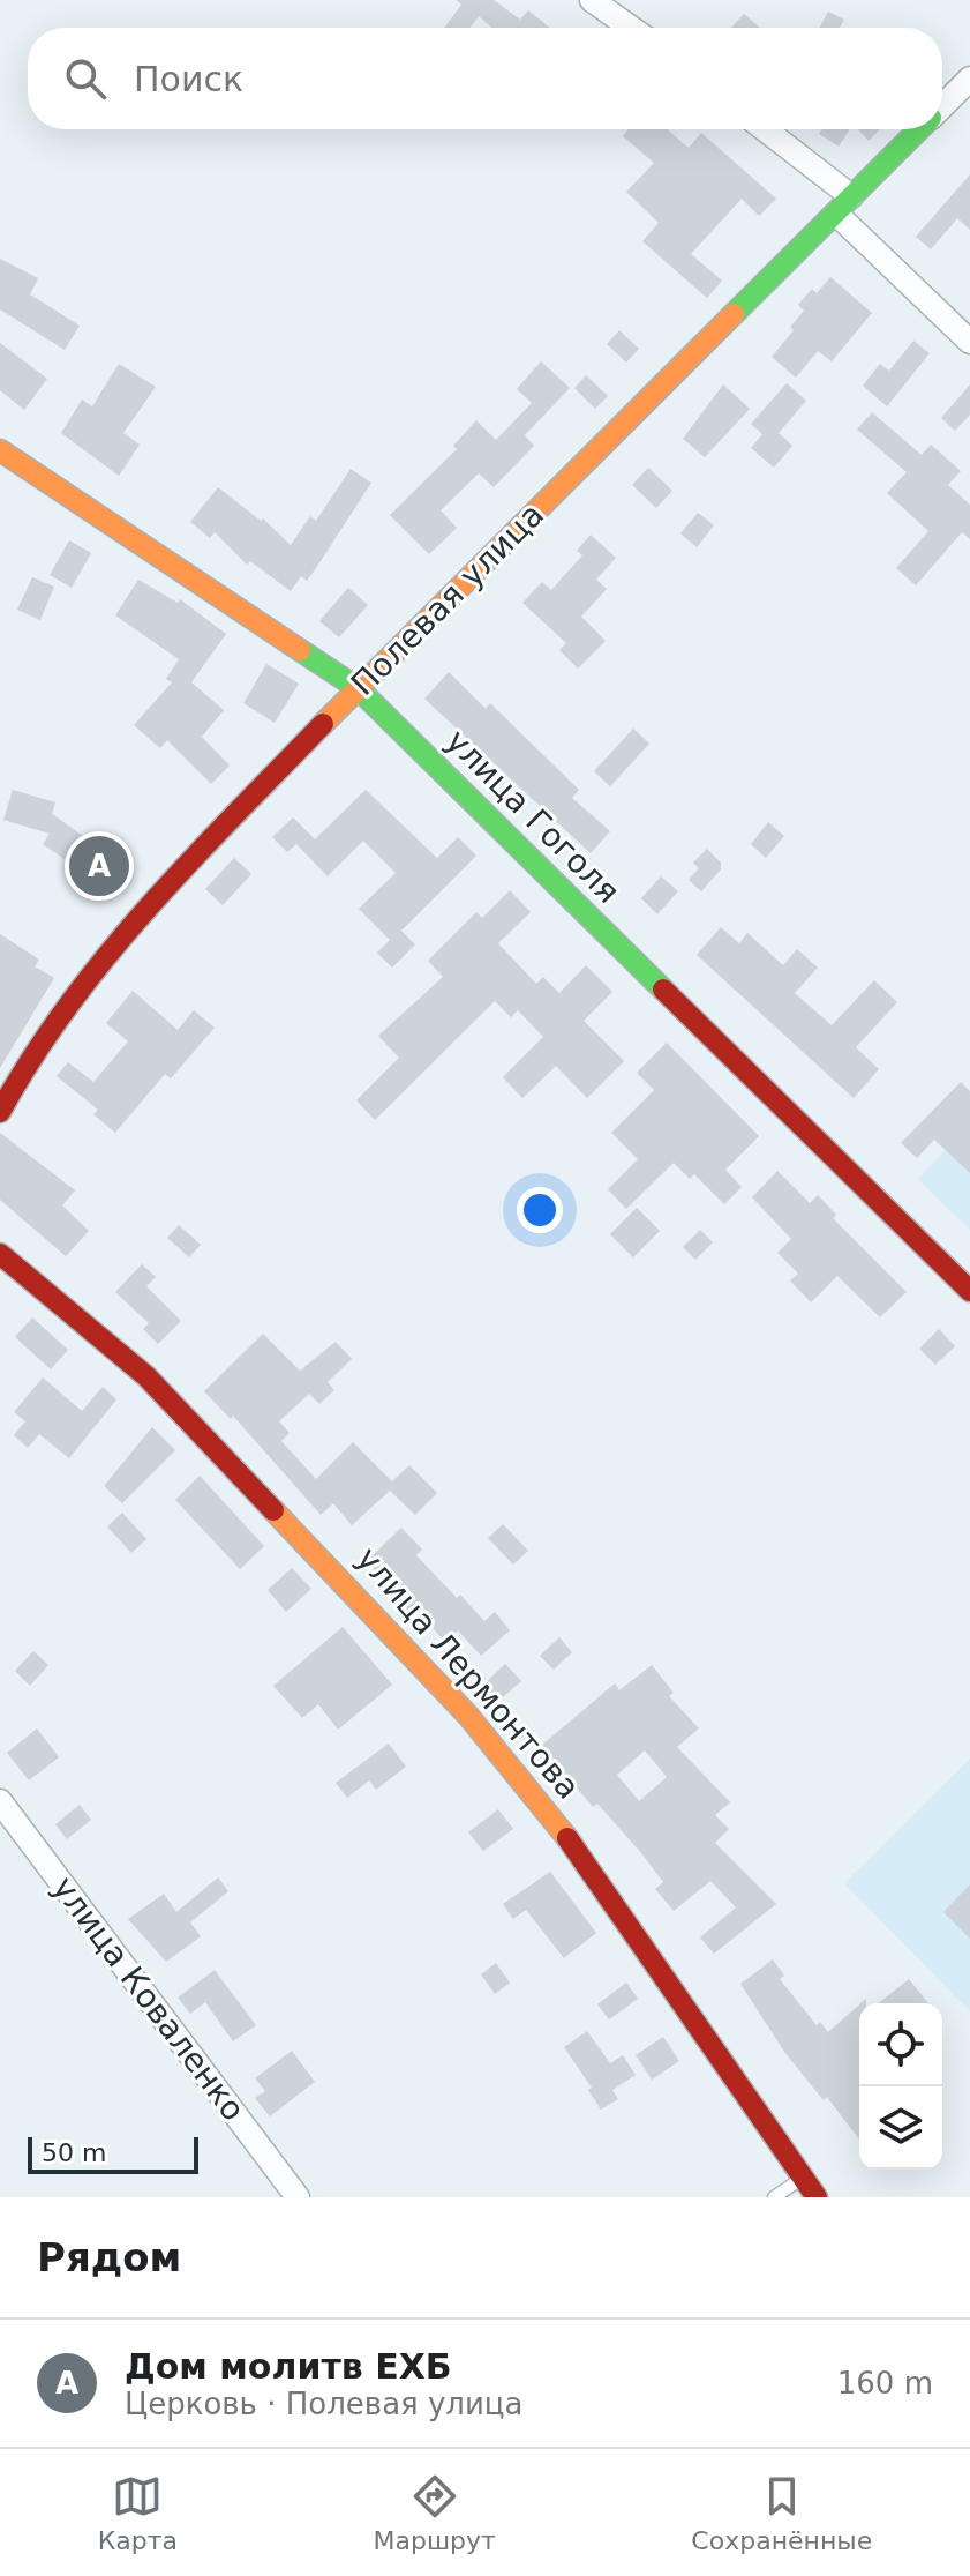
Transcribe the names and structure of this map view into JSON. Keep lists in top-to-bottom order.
{
  "streets": {
    "street": [
      "Полевая улица",
      "улица Гоголя",
      "улица Лермонтова",
      "улица Коваленко"
    ]
  },
  "crossings": [
    ["Полевая улица", "улица Гоголя"]
  ],
  "scale_bar": "50 m",
  "page": {
    "search": "Поиск",
    "pins": "A",
    "scale": "50 m",
    "heading": "Рядом",
    "list": [
      {
        "mark": "A",
        "name": "Дом молитв ЕХБ",
        "note": "Церковь · Полевая улица",
        "value": "160 m"
      }
    ],
    "nav": ["Карта", "Маршрут", "Сохранённые"]
  }
}
